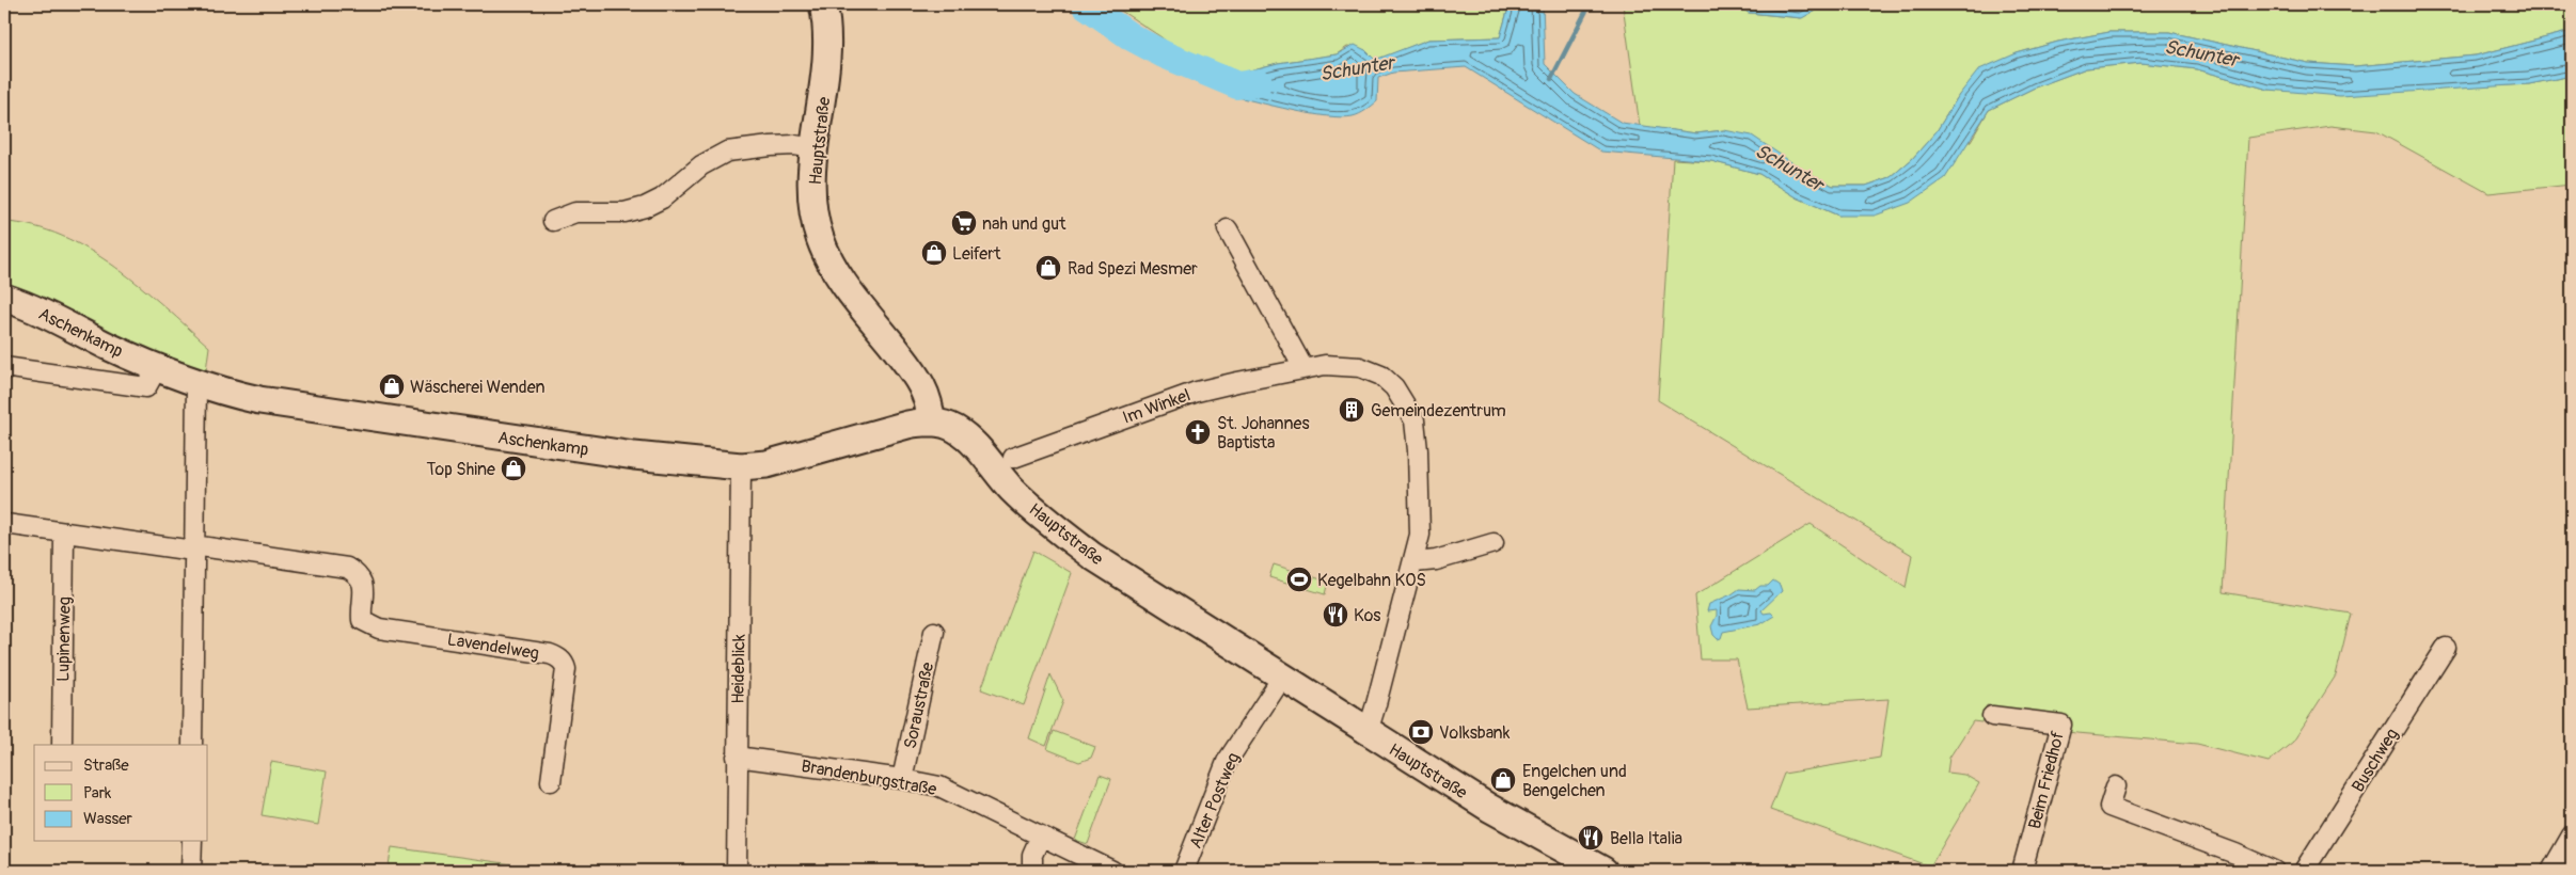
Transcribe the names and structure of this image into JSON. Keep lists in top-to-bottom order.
{
  "streets": {
    "main road": ["Hauptstraße", "Aschenkamp"],
    "street": [
      "Im Winkel",
      "Lupinenweg",
      "Lavendelweg",
      "Heideblick",
      "Soraustraße",
      "Buschweg",
      "Brandenburgstraße",
      "Beim Friedhof",
      "Alter Postweg"
    ]
  },
  "crossings": [
    ["Hauptstraße", "Aschenkamp"],
    ["Hauptstraße", "Im Winkel"],
    ["Hauptstraße", "Alter Postweg"],
    ["Aschenkamp", "Heideblick"],
    ["Heideblick", "Brandenburgstraße"],
    ["Soraustraße", "Brandenburgstraße"]
  ],
  "water": ["Schunter"],
  "places": {
    "supermarket": ["nah und gut"],
    "shop": [
      "Leifert",
      "Rad Spezi Mesmer",
      "Wäscherei Wenden",
      "Top Shine",
      "Engelchen und Bengelchen"
    ],
    "building": ["Gemeindezentrum"],
    "church": ["St. Johannes Baptista"],
    "sports": ["Kegelbahn KOS"],
    "restaurant": ["Kos", "Bella Italia"],
    "bank": ["Volksbank"]
  },
  "legend": ["Straße", "Park", "Wasser"]
}
